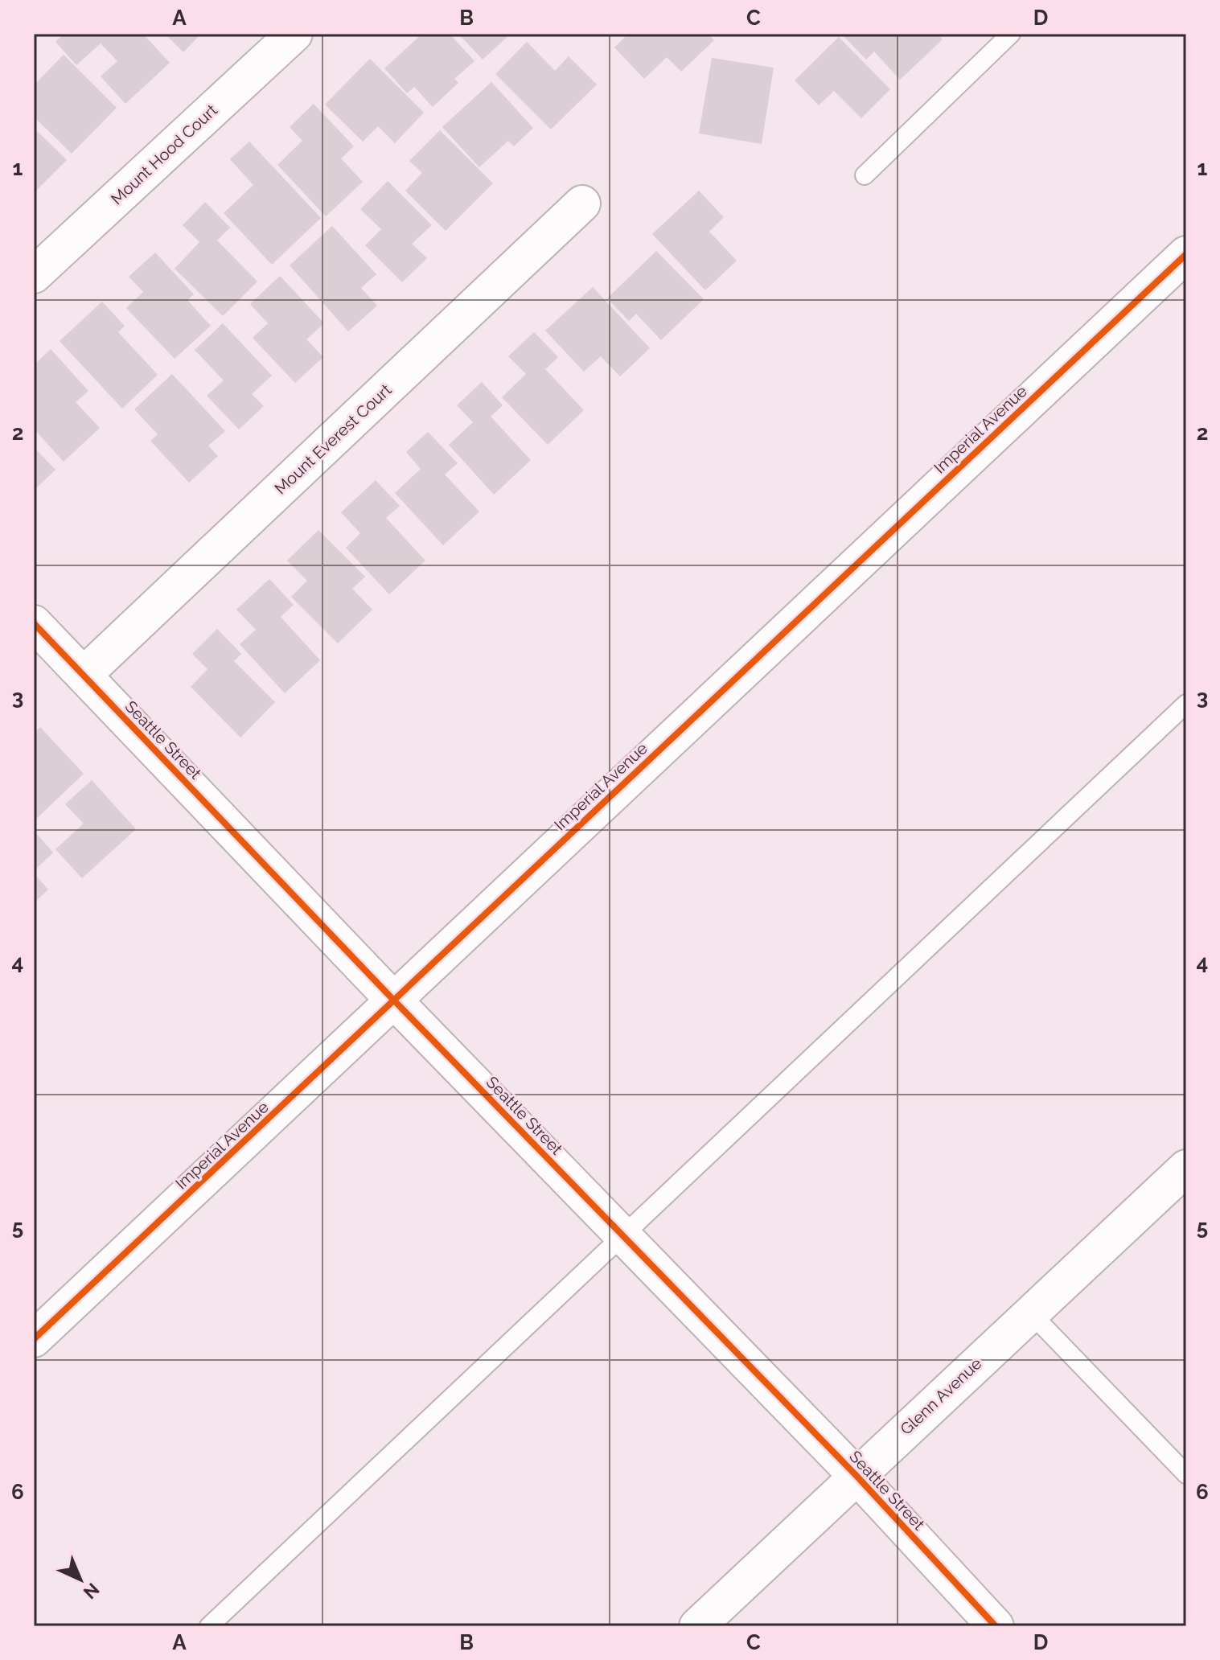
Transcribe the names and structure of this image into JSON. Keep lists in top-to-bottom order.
{
  "streets": {
    "street": [
      "Mount Hood Court",
      "Imperial Avenue",
      "Mount Everest Court",
      "Seattle Street",
      "Glenn Avenue"
    ]
  },
  "crossings": [
    ["Imperial Avenue", "Seattle Street"],
    ["Mount Everest Court", "Seattle Street"],
    ["Seattle Street", "Glenn Avenue"]
  ],
  "north": "bottom right",
  "grid": {
    "columns": [
      "A",
      "B",
      "C",
      "D"
    ],
    "rows": [
      "1",
      "2",
      "3",
      "4",
      "5",
      "6"
    ]
  }
}
